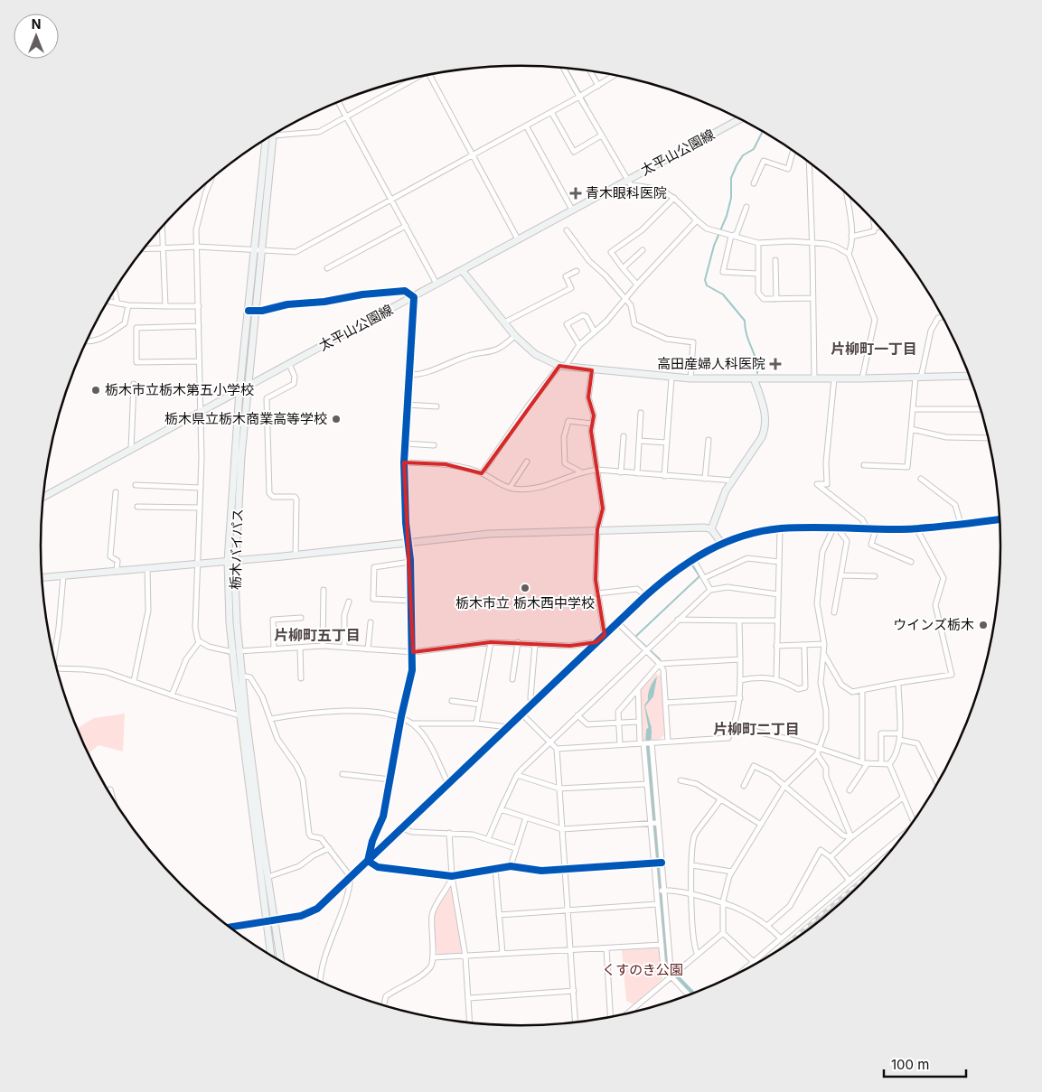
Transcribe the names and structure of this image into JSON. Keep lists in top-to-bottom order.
{
  "streets": {
    "street": ["太平山公園線", "栃木バイパス"]
  },
  "crossings": [
    ["太平山公園線", "栃木バイパス"]
  ],
  "districts": ["片柳町一丁目", "片柳町五丁目", "片柳町二丁目"],
  "parks": ["くすのき公園"],
  "places": {
    "health": ["青木眼科医院", "高田産婦人科医院"],
    "other": [
      "栃木市立栃木第五小学校",
      "栃木県立栃木商業高等学校",
      "栃木市立 栃木西中学校",
      "ウインズ栃木"
    ]
  },
  "scale_bar": "100 m",
  "north": "top"
}
